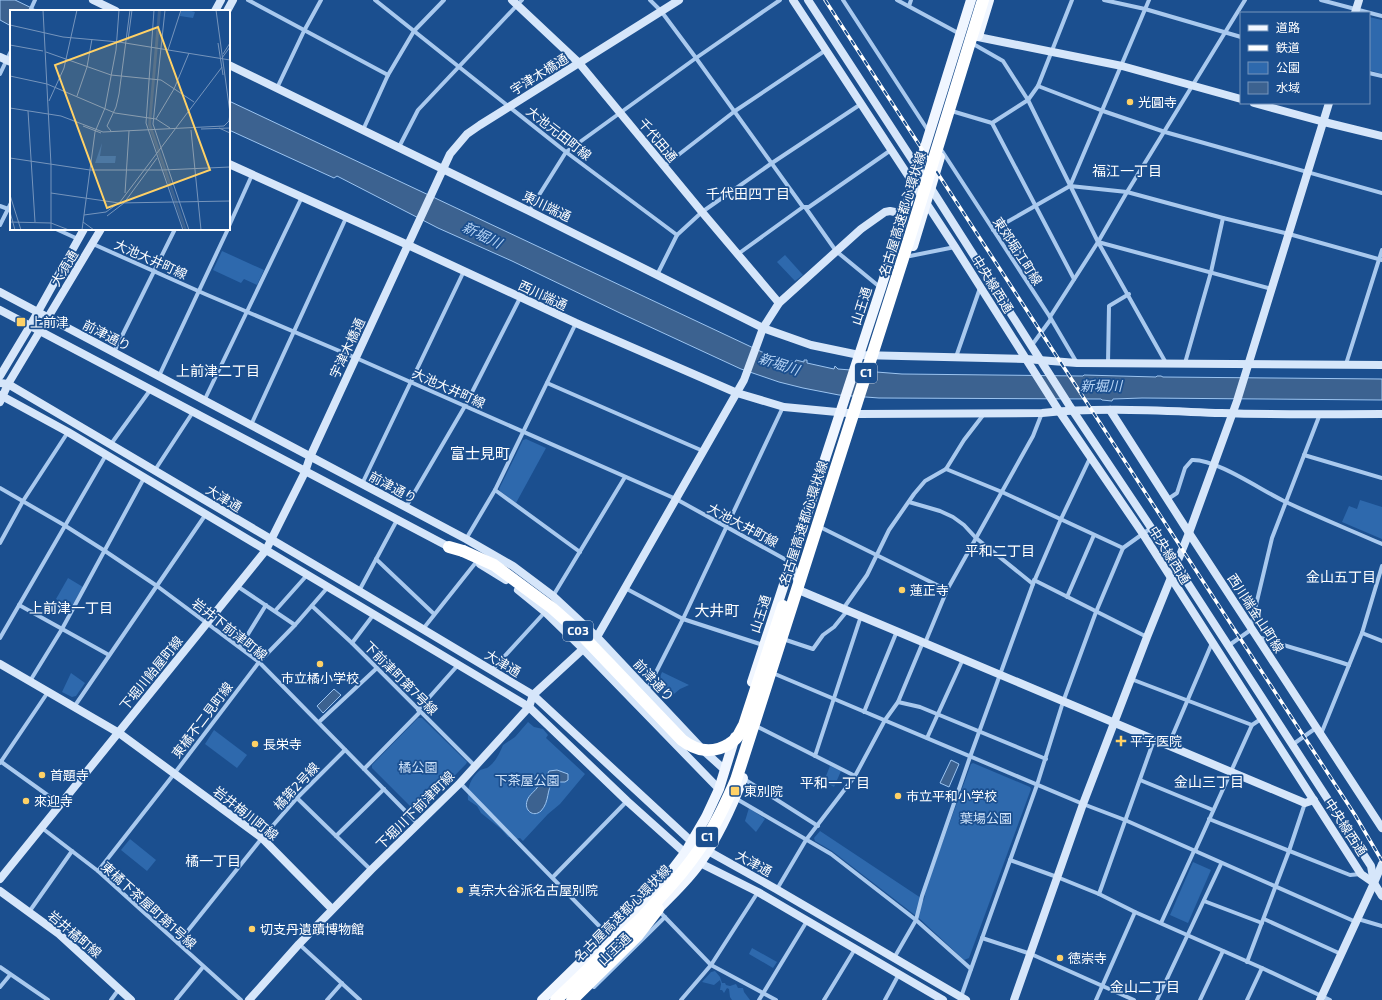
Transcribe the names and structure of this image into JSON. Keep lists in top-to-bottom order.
{
  "streets": {
    "highway": ["名古屋高速都心環状線", "C1", "C03"],
    "main road": ["山王通"],
    "street": [
      "宇津木橋通",
      "大池元田町線",
      "千代田通",
      "東川端通",
      "東郊堀江町線",
      "大池大井町線",
      "大須通",
      "中央線西通",
      "西川端通",
      "前津通り",
      "大津通",
      "西川端金山町線",
      "岩井下前津町線",
      "下堀川飴屋町線",
      "下前津町第7号線",
      "東橘不二見町線",
      "橘第2号線",
      "下堀川下前津町線",
      "岩井梅川町線",
      "東橘下茶屋町第1号線",
      "岩井橘町線"
    ]
  },
  "crossings": [
    ["宇津木橋通", "大池元田町線"],
    ["宇津木橋通", "千代田通"],
    ["宇津木橋通", "東川端通"],
    ["宇津木橋通", "大池大井町線"],
    ["宇津木橋通", "西川端通"],
    ["宇津木橋通", "前津通り"],
    ["宇津木橋通", "下堀川飴屋町線"],
    ["千代田通", "下堀川下前津町線"],
    ["東川端通", "東郊堀江町線"],
    ["東川端通", "中央線西通"],
    ["東川端通", "山王通"],
    ["東川端通", "下堀川下前津町線"],
    ["名古屋高速都心環状線", "C03"],
    ["東郊堀江町線", "山王通"],
    ["大池大井町線", "大須通"],
    ["大池大井町線", "山王通"],
    ["大池大井町線", "下堀川下前津町線"],
    ["大須通", "前津通り"],
    ["中央線西通", "西川端通"],
    ["中央線西通", "山王通"],
    ["西川端通", "山王通"],
    ["西川端通", "西川端金山町線"],
    ["西川端通", "下堀川下前津町線"],
    ["山王通", "前津通り"],
    ["山王通", "大津通"],
    ["山王通", "下堀川下前津町線"],
    ["前津通り", "C03"],
    ["前津通り", "下堀川飴屋町線"],
    ["前津通り", "下堀川下前津町線"],
    ["大津通", "下堀川飴屋町線"],
    ["大津通", "東橘不二見町線"],
    ["大津通", "下堀川下前津町線"],
    ["岩井下前津町線", "下堀川飴屋町線"],
    ["岩井下前津町線", "東橘不二見町線"],
    ["岩井下前津町線", "橘第2号線"],
    ["岩井下前津町線", "下堀川下前津町線"],
    ["下堀川飴屋町線", "岩井梅川町線"],
    ["下堀川飴屋町線", "東橘下茶屋町第1号線"],
    ["下前津町第7号線", "東橘不二見町線"],
    ["下前津町第7号線", "下堀川下前津町線"],
    ["東橘不二見町線", "岩井梅川町線"],
    ["東橘不二見町線", "東橘下茶屋町第1号線"],
    ["橘第2号線", "岩井梅川町線"],
    ["橘第2号線", "東橘下茶屋町第1号線"],
    ["下堀川下前津町線", "岩井梅川町線"]
  ],
  "districts": [
    "福江一丁目",
    "千代田四丁目",
    "上前津二丁目",
    "富士見町",
    "平和二丁目",
    "金山五丁目",
    "上前津一丁目",
    "大井町",
    "金山三丁目",
    "平和一丁目",
    "橘一丁目",
    "金山二丁目"
  ],
  "water": ["新堀川"],
  "parks": ["橘公園", "下茶屋公園", "葉場公園"],
  "places": {
    "other": [
      "光圓寺",
      "蓮正寺",
      "市立橘小学校",
      "長栄寺",
      "首題寺",
      "市立平和小学校",
      "來迎寺",
      "真宗大谷派名古屋別院",
      "切支丹遺蹟博物館",
      "徳崇寺"
    ],
    "transit": ["上前津", "東別院"],
    "health": ["平子医院"]
  },
  "legend": [
    "道路",
    "鉄道",
    "公園",
    "水域"
  ]
}
